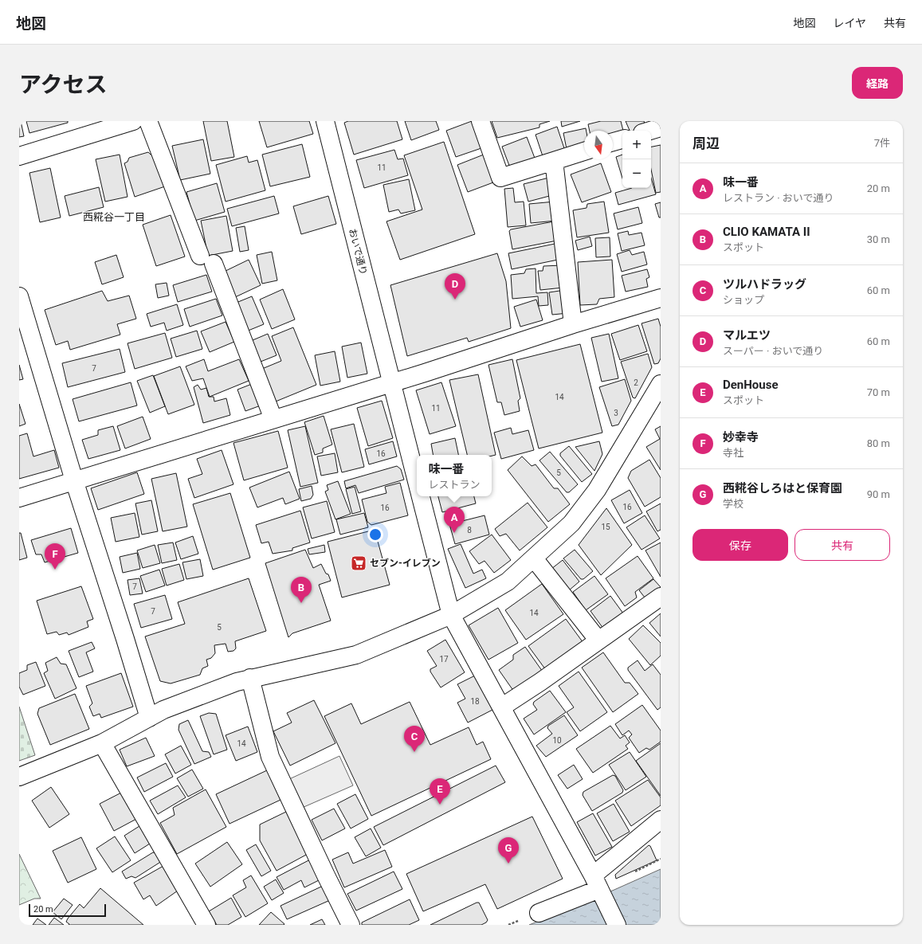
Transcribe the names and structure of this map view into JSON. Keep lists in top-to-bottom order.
{
  "streets": {
    "street": ["おいで通り"]
  },
  "districts": ["西糀谷一丁目"],
  "places": {
    "supermarket": ["セブン-イレブン"]
  },
  "house_numbers": [
    "11",
    "7",
    "2",
    "14",
    "11",
    "3",
    "16",
    "5",
    "16",
    "16",
    "15",
    "8",
    "7",
    "7",
    "14",
    "5",
    "17",
    "18",
    "10",
    "14"
  ],
  "scale_bar": "20 m",
  "north": "bottom",
  "page": {
    "header": "地図",
    "nav": ["地図", "レイヤ", "共有"],
    "title": "アクセス",
    "buttons": [
      "経路",
      ["保存", "共有"]
    ],
    "heading": ["周辺", "7件"],
    "map_buttons": ["+", "−"],
    "list": [
      {
        "mark": "A",
        "name": "味一番",
        "note": "レストラン · おいで通り",
        "value": "20 m"
      },
      {
        "mark": "B",
        "name": "CLIO KAMATA II",
        "note": "スポット",
        "value": "30 m"
      },
      {
        "mark": "C",
        "name": "ツルハドラッグ",
        "note": "ショップ",
        "value": "60 m"
      },
      {
        "mark": "D",
        "name": "マルエツ",
        "note": "スーパー · おいで通り",
        "value": "60 m"
      },
      {
        "mark": "E",
        "name": "DenHouse",
        "note": "スポット",
        "value": "70 m"
      },
      {
        "mark": "F",
        "name": "妙幸寺",
        "note": "寺社",
        "value": "80 m"
      },
      {
        "mark": "G",
        "name": "西糀谷しろはと保育園",
        "note": "学校",
        "value": "90 m"
      }
    ],
    "pins": [
      "D",
      "A",
      "F",
      "B",
      "C",
      "E",
      "G"
    ],
    "popup": ["味一番", "レストラン"],
    "scale": "20 m"
  }
}
